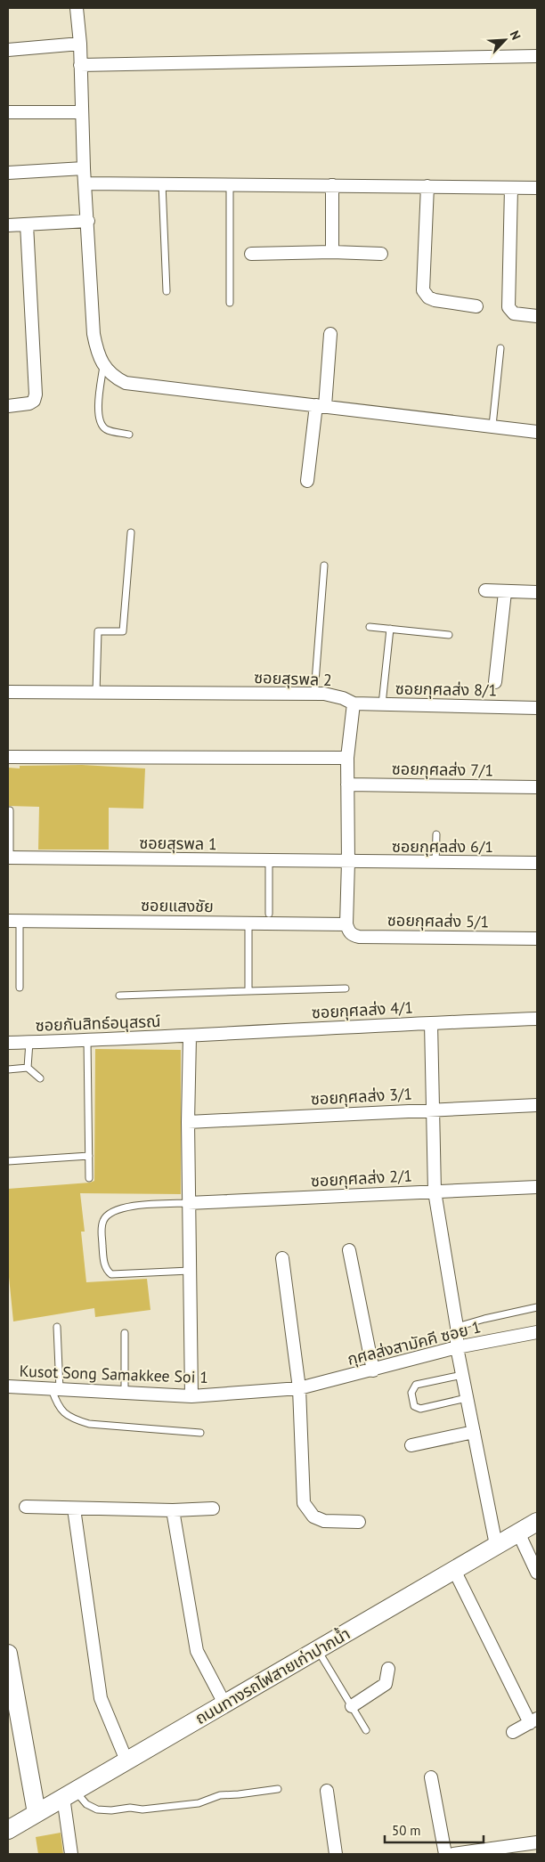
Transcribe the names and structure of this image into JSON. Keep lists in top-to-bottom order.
{
  "streets": {
    "main road": ["ถนนทางรถไฟสายเก่าปากน้ำ"],
    "street": [
      "ซอยสุรพล 2",
      "ซอยกุศลส่ง 8/1",
      "ซอยกุศลส่ง 7/1",
      "ซอยสุรพล 1",
      "ซอยกุศลส่ง 6/1",
      "ซอยแสงชัย",
      "ซอยกุศลส่ง 5/1",
      "ซอยกุศลส่ง 4/1",
      "ซอยกันสิทธ์อนุสรณ์",
      "ซอยกุศลส่ง 3/1",
      "ซอยกุศลส่ง 2/1",
      "กุศลส่งสามัคคี ซอย 1",
      "Kusot Song Samakkee Soi 1"
    ]
  },
  "crossings": [
    ["ซอยสุรพล 2", "ซอยกุศลส่ง 8/1"],
    ["ซอยสุรพล 1", "ซอยกุศลส่ง 6/1"],
    ["ซอยแสงชัย", "ซอยกุศลส่ง 5/1"],
    ["ซอยกุศลส่ง 4/1", "ซอยกันสิทธ์อนุสรณ์"],
    ["กุศลส่งสามัคคี ซอย 1", "Kusot Song Samakkee Soi 1"]
  ],
  "scale_bar": "50 m",
  "north": "top right"
}
